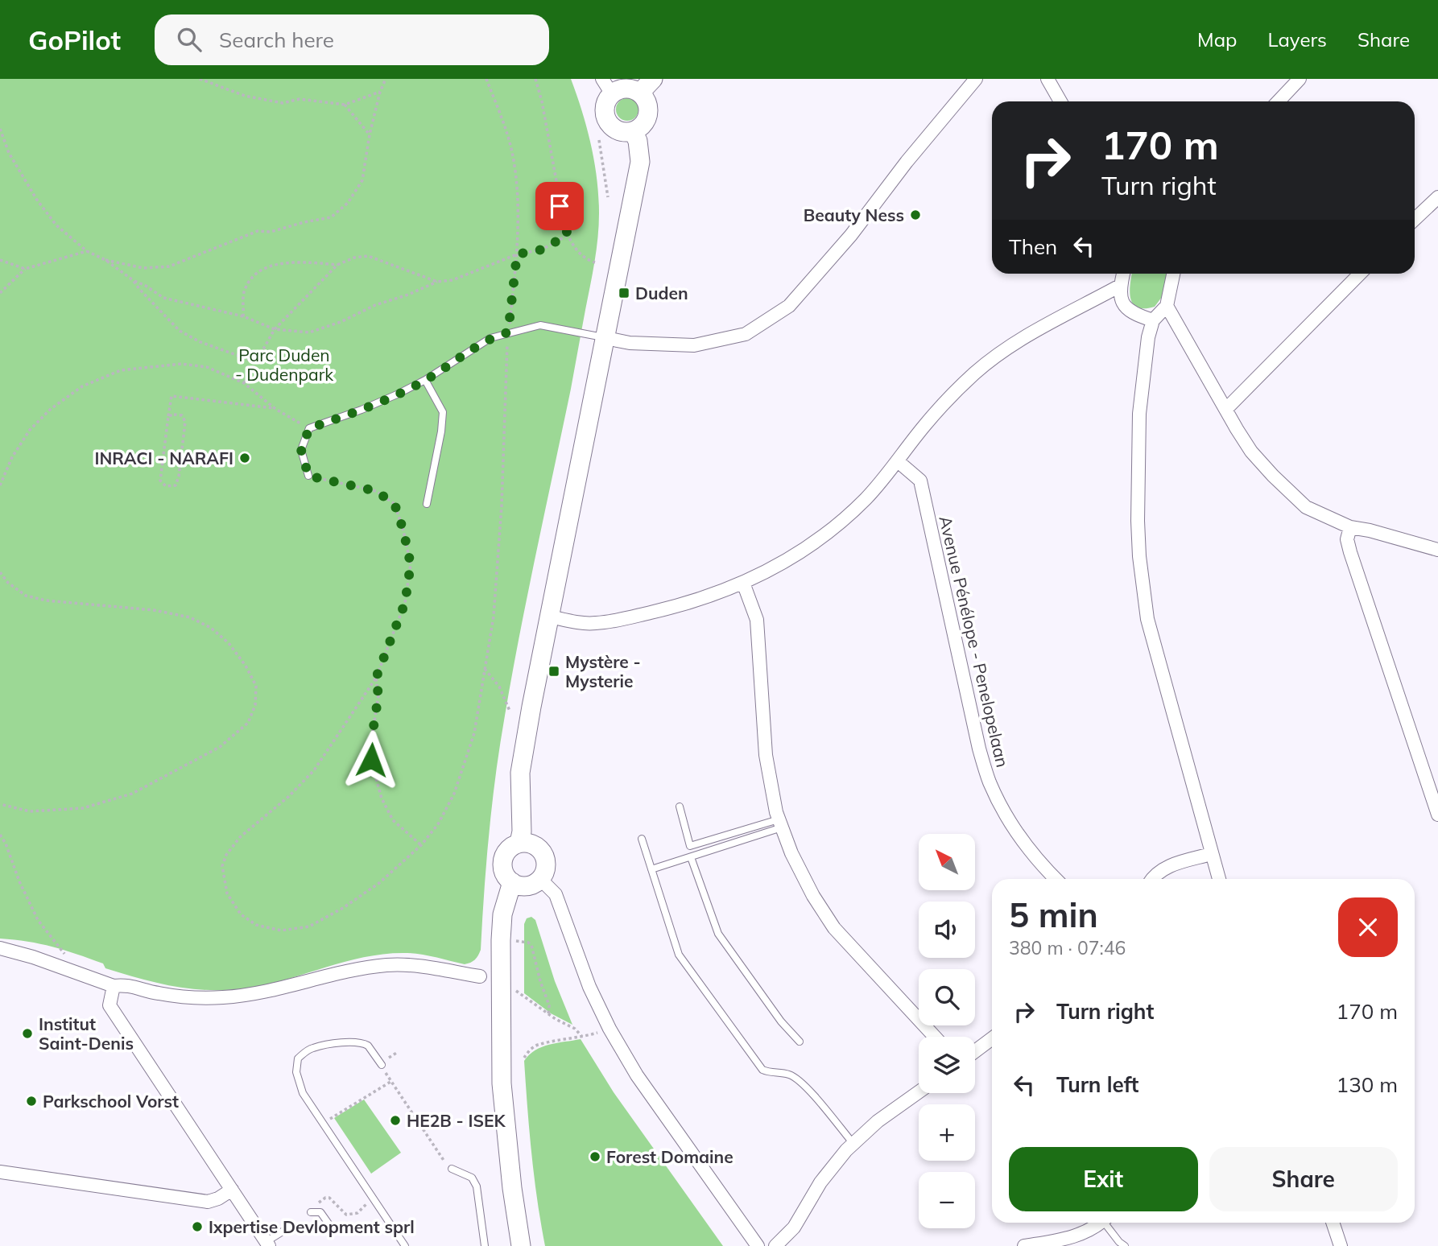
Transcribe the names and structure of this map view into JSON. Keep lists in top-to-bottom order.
{
  "streets": {
    "street": ["Avenue Pénélope - Penelopelaan"]
  },
  "parks": ["Parc Duden - Dudenpark"],
  "places": {
    "other": [
      "Beauty Ness",
      "INRACI - NARAFI",
      "Institut Saint-Denis",
      "Parkschool Vorst",
      "HE2B - ISEK",
      "Forest Domaine",
      "Ixpertise Devlopment sprl"
    ],
    "transit": ["Duden", "Mystère - Mysterie"]
  },
  "north": "top left",
  "page": {
    "header": "GoPilot",
    "search": "Search here",
    "nav": ["Map", "Layers", "Share"],
    "turn": ["170 m", "Turn right"],
    "then": "Then",
    "map_buttons": ["+", "−"],
    "heading": ["5 min", "380 m · 07:46"],
    "list": [
      {
        "name": "Turn right",
        "value": "170 m"
      },
      {
        "name": "Turn left",
        "value": "130 m"
      }
    ],
    "buttons": ["Exit", "Share"]
  }
}
